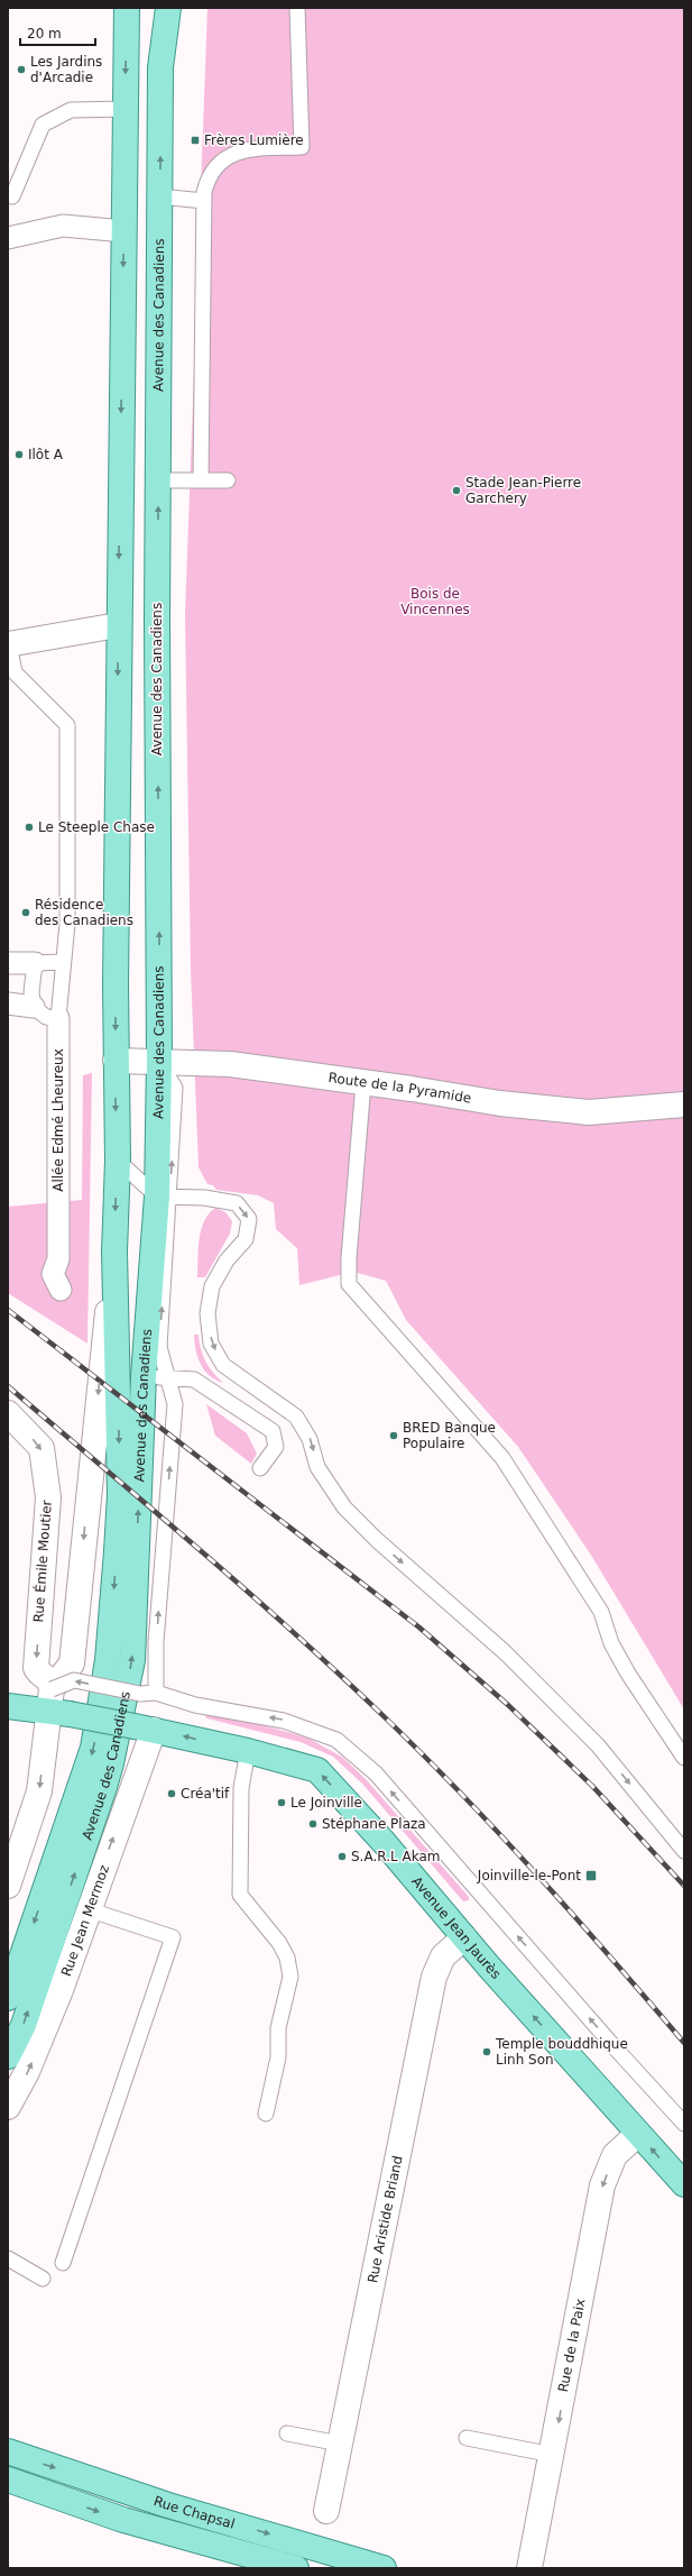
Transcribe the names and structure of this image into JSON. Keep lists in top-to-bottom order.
{
  "streets": {
    "main road": ["Avenue des Canadiens", "Avenue Jean Jaurès", "Rue Chapsal"],
    "street": [
      "Route de la Pyramide",
      "Allée Edmé Lheureux",
      "Rue Émile Moutier",
      "Rue Jean Mermoz",
      "Rue Aristide Briand",
      "Rue de la Paix"
    ]
  },
  "crossings": [
    ["Avenue des Canadiens", "Route de la Pyramide"],
    ["Rue Émile Moutier", "Avenue Jean Jaurès"],
    ["Rue Jean Mermoz", "Avenue Jean Jaurès"],
    ["Avenue Jean Jaurès", "Rue Aristide Briand"],
    ["Avenue Jean Jaurès", "Rue de la Paix"]
  ],
  "one_way": ["Avenue Jean Jaurès", "Rue de la Paix"],
  "parks": ["Bois de Vincennes"],
  "places": {
    "other": [
      "Les Jardins d'Arcadie",
      "Ilôt A",
      "Stade Jean-Pierre Garchery",
      "Le Steeple Chase",
      "Résidence des Canadiens",
      "BRED Banque Populaire",
      "Créa'tif",
      "Le Joinville",
      "Stéphane Plaza",
      "S.A.R.L Akam",
      "Temple bouddhique Linh Son"
    ],
    "transit": ["Frères Lumière", "Joinville-le-Pont"]
  },
  "scale_bar": "20 m"
}
